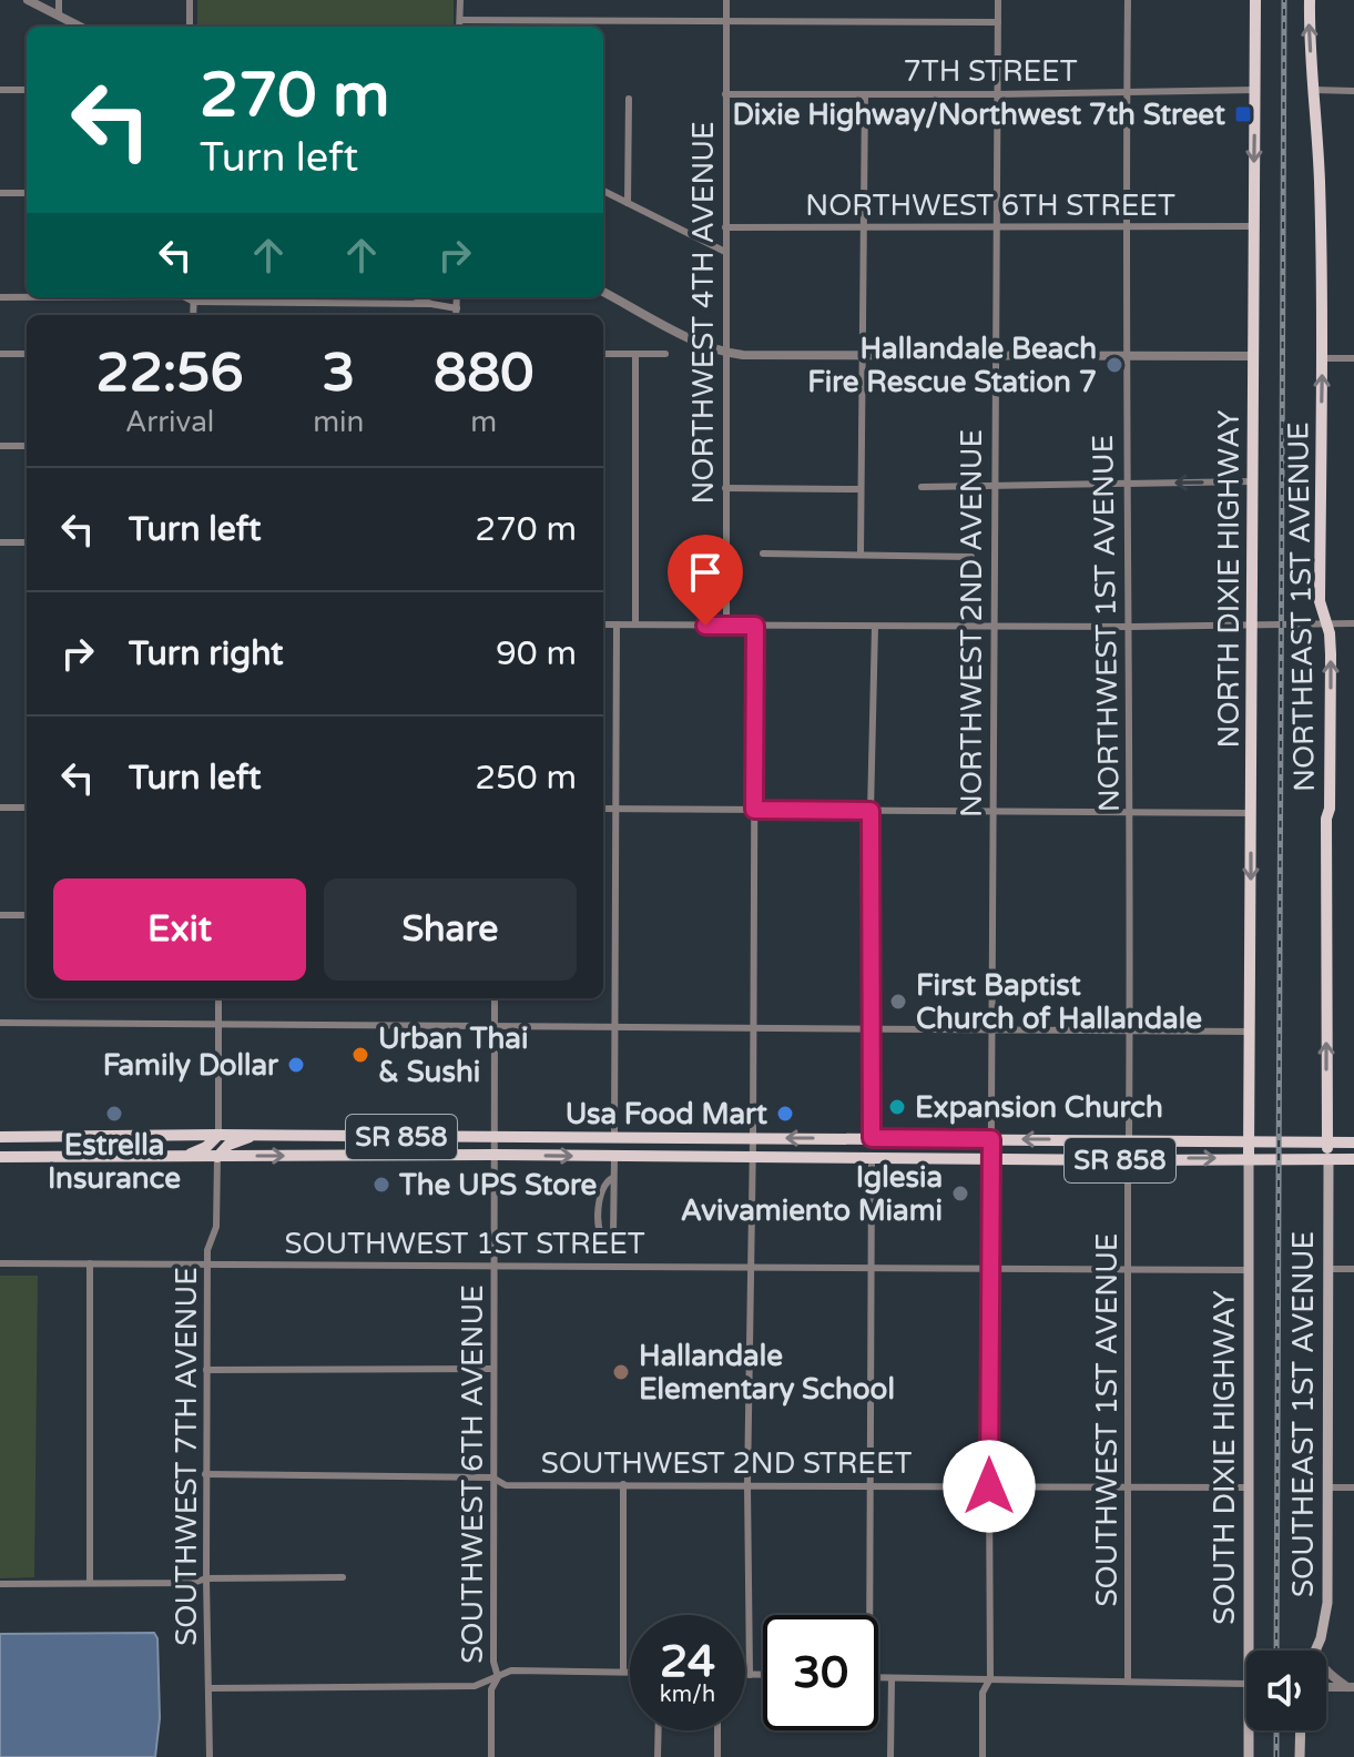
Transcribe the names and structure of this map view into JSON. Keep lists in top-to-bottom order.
{
  "streets": {
    "main road": [
      "NORTH DIXIE HIGHWAY",
      "NORTHEAST 1ST AVENUE",
      "SR 858",
      "SOUTHEAST 1ST AVENUE",
      "SOUTH DIXIE HIGHWAY"
    ],
    "street": [
      "7TH STREET",
      "NORTHWEST 6TH STREET",
      "NORTHWEST 4TH AVENUE",
      "NORTHWEST 2ND AVENUE",
      "NORTHWEST 1ST AVENUE",
      "SOUTHWEST 1ST STREET",
      "SOUTHWEST 1ST AVENUE",
      "SOUTHWEST 7TH AVENUE",
      "SOUTHWEST 2ND STREET",
      "SOUTHWEST 6TH AVENUE"
    ]
  },
  "crossings": [
    ["7TH STREET", "NORTHWEST 4TH AVENUE"],
    ["7TH STREET", "NORTH DIXIE HIGHWAY"],
    ["7TH STREET", "NORTHWEST 2ND AVENUE"],
    ["7TH STREET", "NORTHWEST 1ST AVENUE"],
    ["NORTHWEST 6TH STREET", "NORTHWEST 4TH AVENUE"],
    ["NORTHWEST 6TH STREET", "NORTH DIXIE HIGHWAY"],
    ["NORTHWEST 6TH STREET", "NORTHWEST 2ND AVENUE"],
    ["NORTHWEST 6TH STREET", "NORTHWEST 1ST AVENUE"],
    ["NORTH DIXIE HIGHWAY", "SR 858"],
    ["NORTH DIXIE HIGHWAY", "SOUTH DIXIE HIGHWAY"],
    ["NORTHEAST 1ST AVENUE", "SR 858"],
    ["NORTHEAST 1ST AVENUE", "SOUTHEAST 1ST AVENUE"],
    ["NORTHWEST 2ND AVENUE", "SR 858"],
    ["NORTHWEST 2ND AVENUE", "SOUTHWEST 1ST STREET"],
    ["NORTHWEST 2ND AVENUE", "SOUTHWEST 2ND STREET"],
    ["NORTHWEST 1ST AVENUE", "SR 858"],
    ["SR 858", "SOUTHEAST 1ST AVENUE"],
    ["SR 858", "SOUTHWEST 1ST AVENUE"],
    ["SR 858", "SOUTHWEST 7TH AVENUE"],
    ["SR 858", "SOUTH DIXIE HIGHWAY"],
    ["SR 858", "SOUTHWEST 6TH AVENUE"],
    ["SOUTHWEST 1ST STREET", "SOUTHWEST 1ST AVENUE"],
    ["SOUTHWEST 1ST STREET", "SOUTHWEST 7TH AVENUE"],
    ["SOUTHWEST 1ST STREET", "SOUTH DIXIE HIGHWAY"],
    ["SOUTHWEST 1ST STREET", "SOUTHWEST 6TH AVENUE"],
    ["SOUTHWEST 1ST AVENUE", "SOUTHWEST 2ND STREET"],
    ["SOUTHWEST 7TH AVENUE", "SOUTHWEST 2ND STREET"],
    ["SOUTH DIXIE HIGHWAY", "SOUTHWEST 2ND STREET"],
    ["SOUTHWEST 2ND STREET", "SOUTHWEST 6TH AVENUE"]
  ],
  "one_way": ["NORTHEAST 1ST AVENUE"],
  "places": {
    "transit": ["Dixie Highway/Northwest 7th Street"],
    "other": [
      "Hallandale Beach Fire Rescue Station 7",
      "First Baptist Church of Hallandale",
      "Urban Thai & Sushi",
      "Family Dollar",
      "Expansion Church",
      "Estrella Insurance",
      "Usa Food Mart",
      "The UPS Store",
      "Iglesia Avivamiento Miami",
      "Hallandale Elementary School"
    ]
  },
  "page": {
    "turn": ["270 m", "Turn left"],
    "eta": [
      "22:56",
      "Arrival",
      "3",
      "min",
      "880",
      "m"
    ],
    "list": [
      {
        "name": "Turn left",
        "value": "270 m"
      },
      {
        "name": "Turn right",
        "value": "90 m"
      },
      {
        "name": "Turn left",
        "value": "250 m"
      }
    ],
    "buttons": ["Exit", "Share"],
    "speed": "24 km/h",
    "limit": "30"
  }
}
